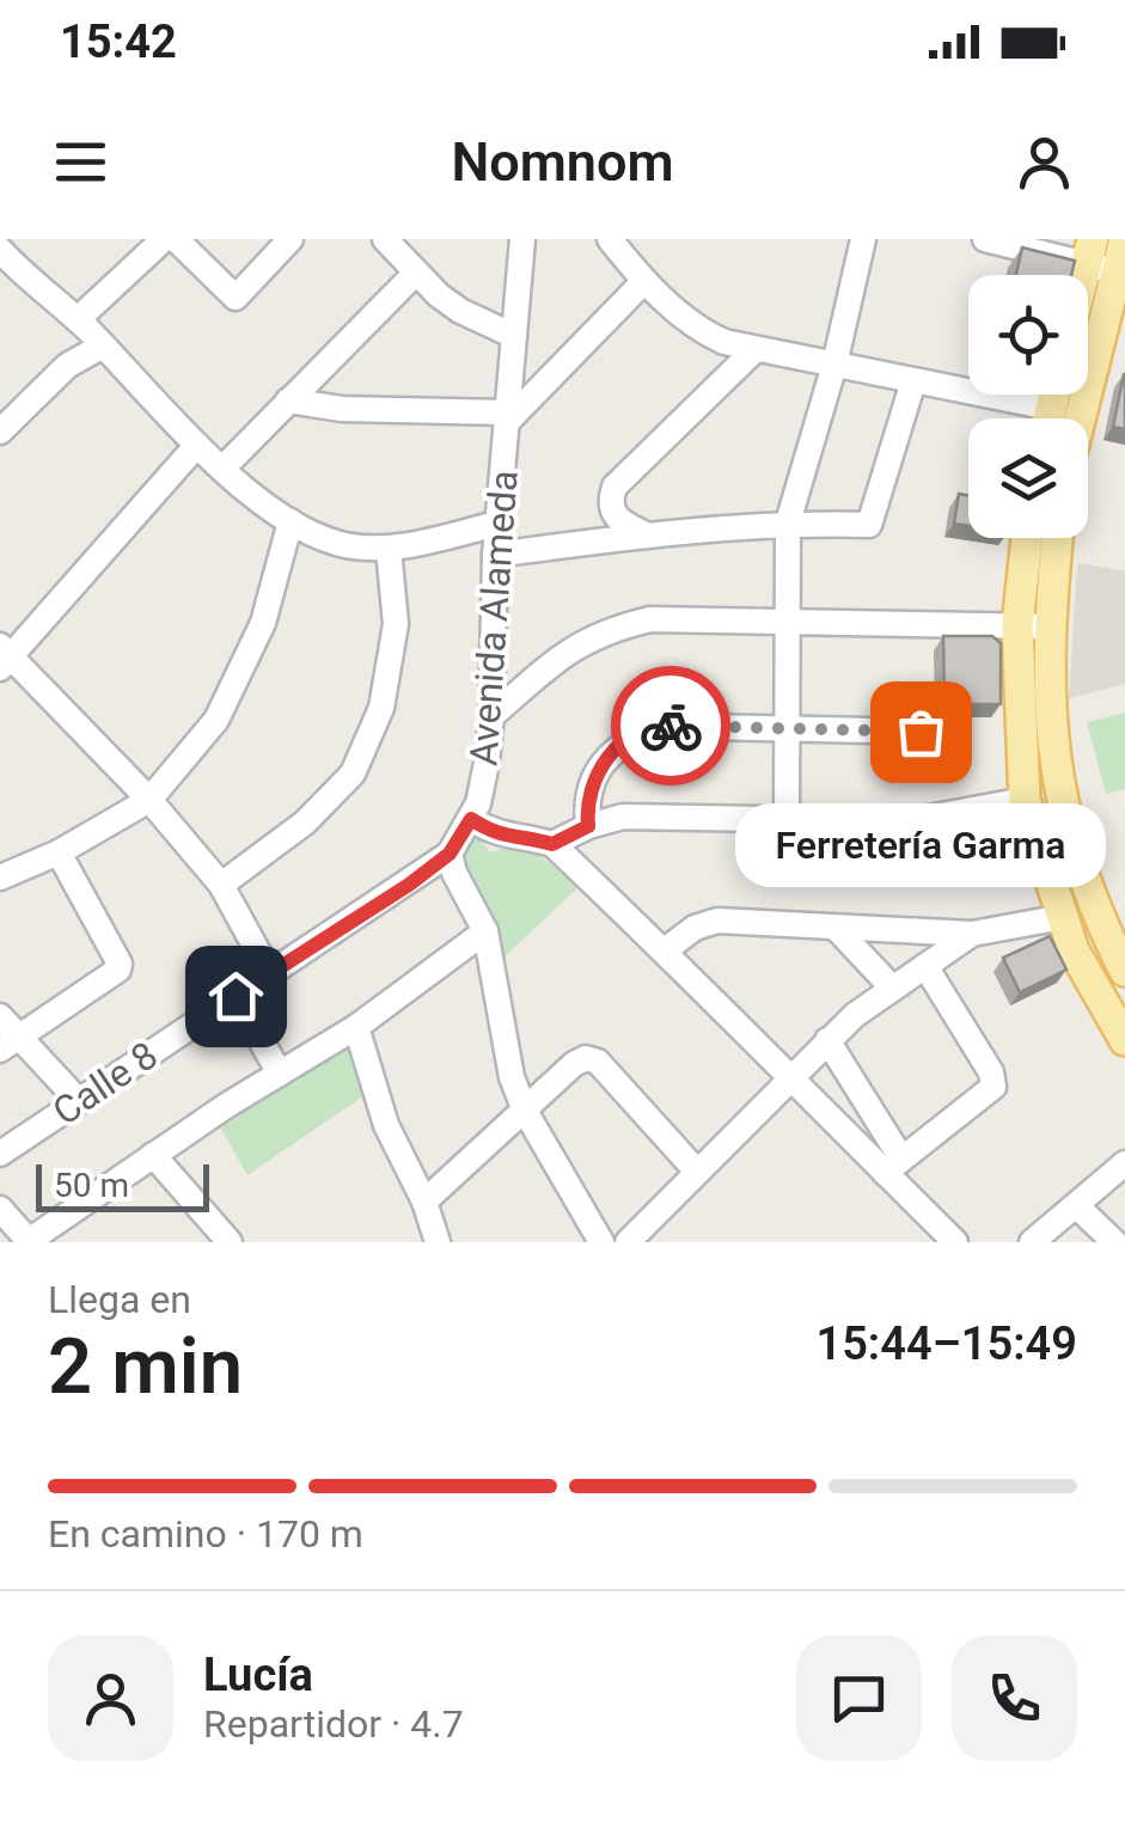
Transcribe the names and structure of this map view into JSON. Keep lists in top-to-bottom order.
{
  "streets": {
    "street": ["Avenida Alameda", "Calle 8"]
  },
  "crossings": [
    ["Avenida Alameda", "Calle 8"]
  ],
  "places": ["Ferretería Garma"],
  "scale_bar": "50 m",
  "page": {
    "status": "15:42",
    "header": "Nomnom",
    "bubble": "Ferretería Garma",
    "scale": "50 m",
    "heading": ["2 min", "Llega en", "15:44–15:49"],
    "panel": ["Lucía", "Repartidor · 4.7"],
    "bar": "En camino · 170 m"
  }
}
